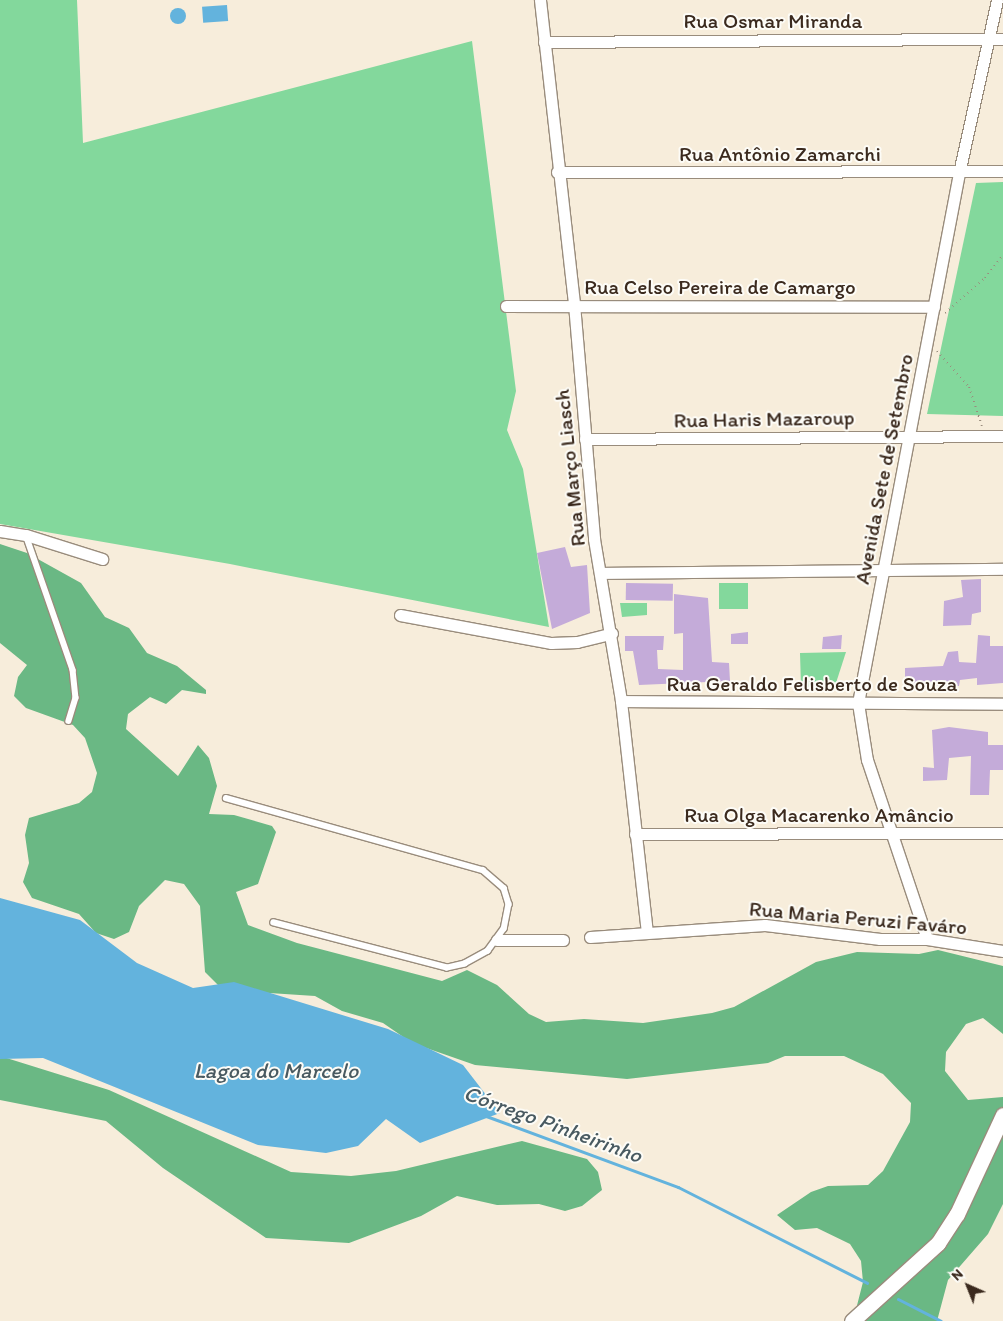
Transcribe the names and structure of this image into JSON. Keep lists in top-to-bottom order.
{
  "streets": {
    "street": [
      "Rua Osmar Miranda",
      "Rua Antônio Zamarchi",
      "Rua Celso Pereira de Camargo",
      "Rua Haris Mazaroup",
      "Rua Março Liasch",
      "Avenida Sete de Setembro",
      "Rua Geraldo Felisberto de Souza",
      "Rua Olga Macarenko Amâncio",
      "Rua Maria Peruzi Faváro"
    ]
  },
  "crossings": [
    ["Rua Osmar Miranda", "Rua Março Liasch"],
    ["Rua Osmar Miranda", "Avenida Sete de Setembro"],
    ["Rua Antônio Zamarchi", "Rua Março Liasch"],
    ["Rua Antônio Zamarchi", "Avenida Sete de Setembro"],
    ["Rua Celso Pereira de Camargo", "Rua Março Liasch"],
    ["Rua Celso Pereira de Camargo", "Avenida Sete de Setembro"],
    ["Rua Haris Mazaroup", "Rua Março Liasch"],
    ["Rua Haris Mazaroup", "Avenida Sete de Setembro"],
    ["Rua Março Liasch", "Rua Geraldo Felisberto de Souza"],
    ["Rua Março Liasch", "Rua Olga Macarenko Amâncio"],
    ["Rua Março Liasch", "Rua Maria Peruzi Faváro"],
    ["Avenida Sete de Setembro", "Rua Geraldo Felisberto de Souza"],
    ["Avenida Sete de Setembro", "Rua Olga Macarenko Amâncio"],
    ["Avenida Sete de Setembro", "Rua Maria Peruzi Faváro"]
  ],
  "water": ["Lagoa do Marcelo", "Córrego Pinheirinho"],
  "north": "top left"
}
